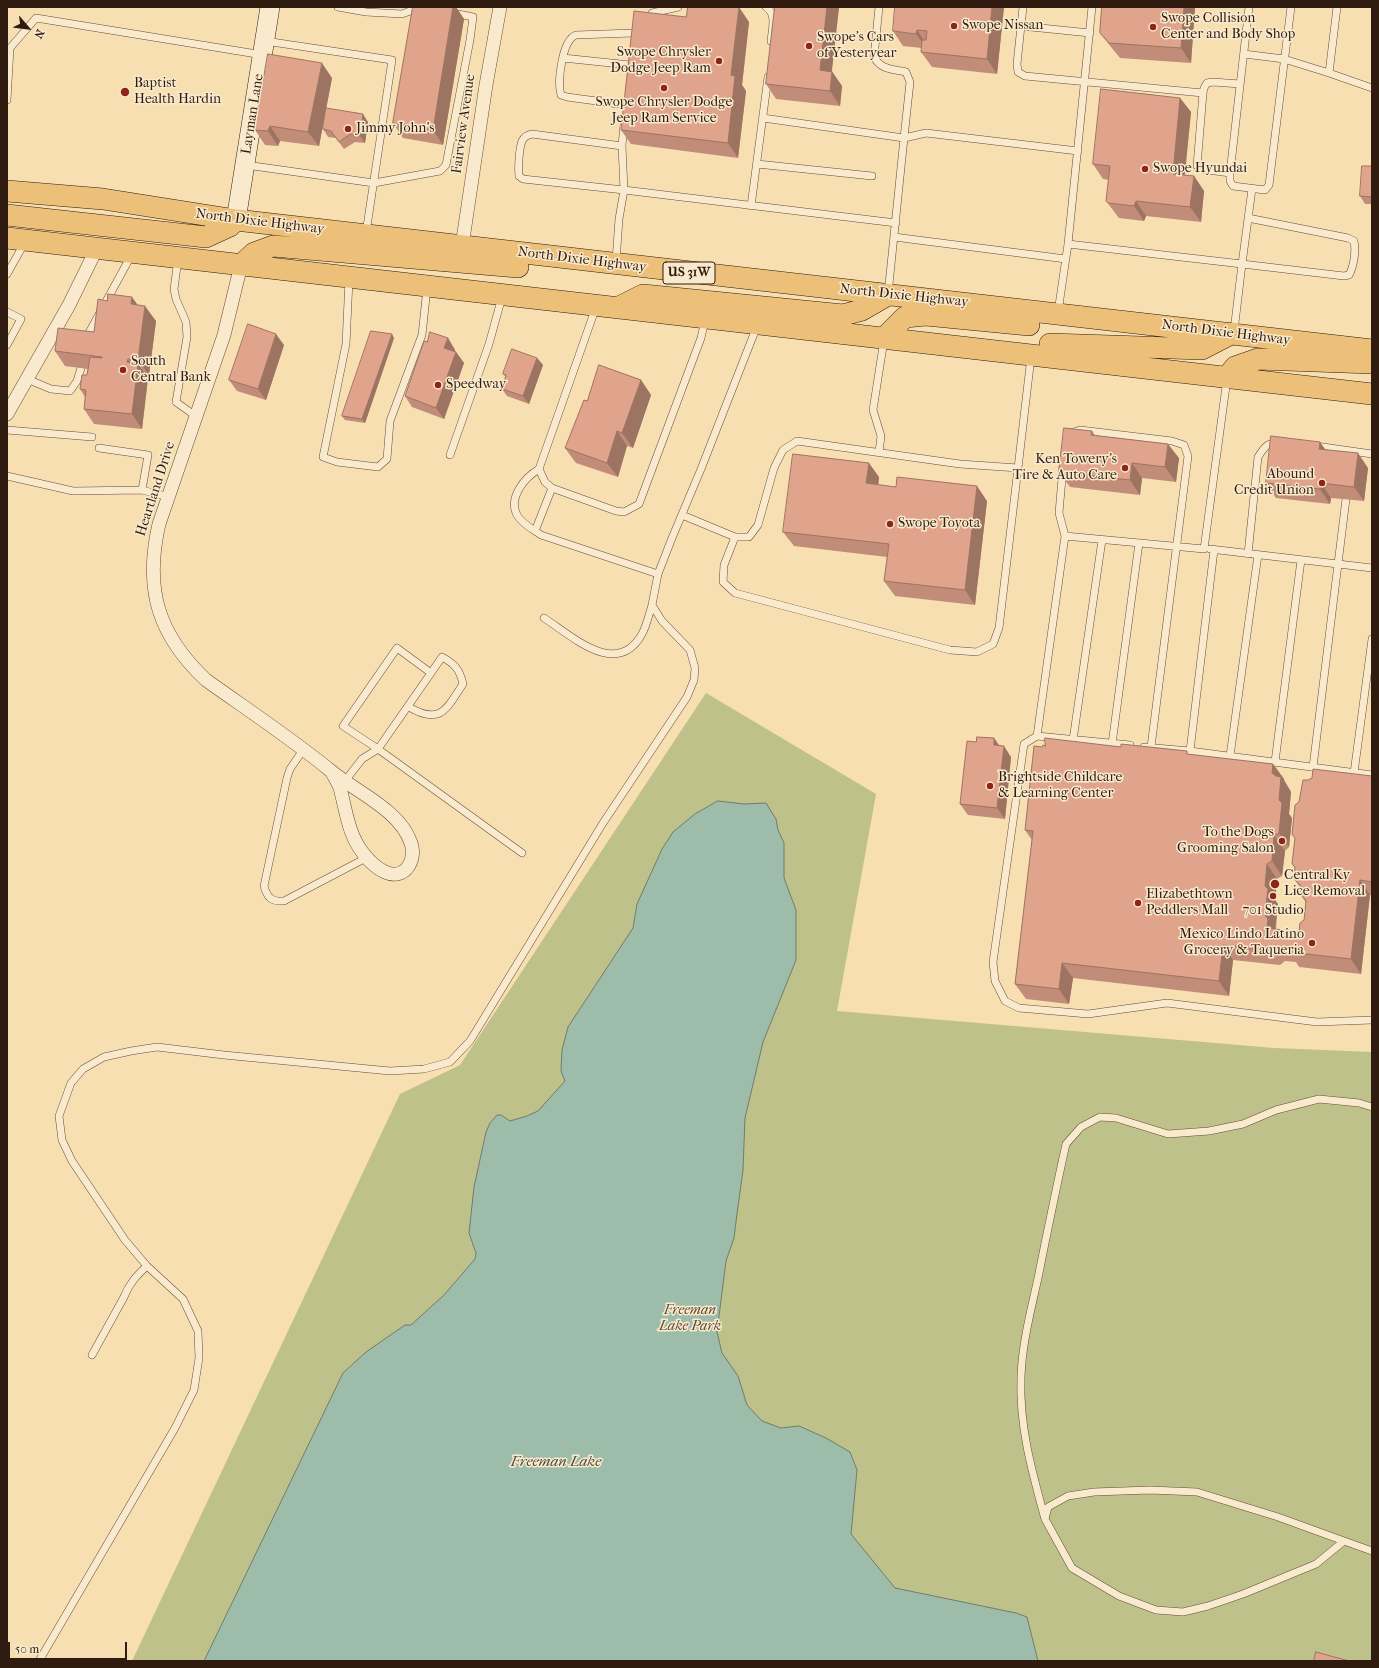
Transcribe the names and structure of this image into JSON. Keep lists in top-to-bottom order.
{
  "streets": {
    "main road": ["North Dixie Highway", "US 31W"],
    "street": ["Layman Lane", "Fairview Avenue", "Heartland Drive"]
  },
  "crossings": [
    ["Layman Lane", "North Dixie Highway"],
    ["Fairview Avenue", "North Dixie Highway"]
  ],
  "water": ["Freeman Lake"],
  "parks": ["Freeman Lake Park"],
  "places": [
    "Swope Nissan",
    "Swope Collision Center and Body Shop",
    "Swope's Cars of Yesteryear",
    "Swope Chrysler Dodge Jeep Ram",
    "Swope Chrysler Dodge Jeep Ram Service",
    "Baptist Health Hardin",
    "Jimmy John's",
    "Swope Hyundai",
    "South Central Bank",
    "Speedway",
    "Ken Towery’s Tire & Auto Care",
    "Abound Credit Union",
    "Swope Toyota",
    "Brightside Childcare & Learning Center",
    "To the Dogs Grooming Salon",
    "Central Ky Lice Removal",
    "701 Studio",
    "Elizabethtown Peddlers Mall",
    "Mexico Lindo Latino Grocery & Taqueria"
  ],
  "scale_bar": "50 m",
  "north": "bottom right"
}
